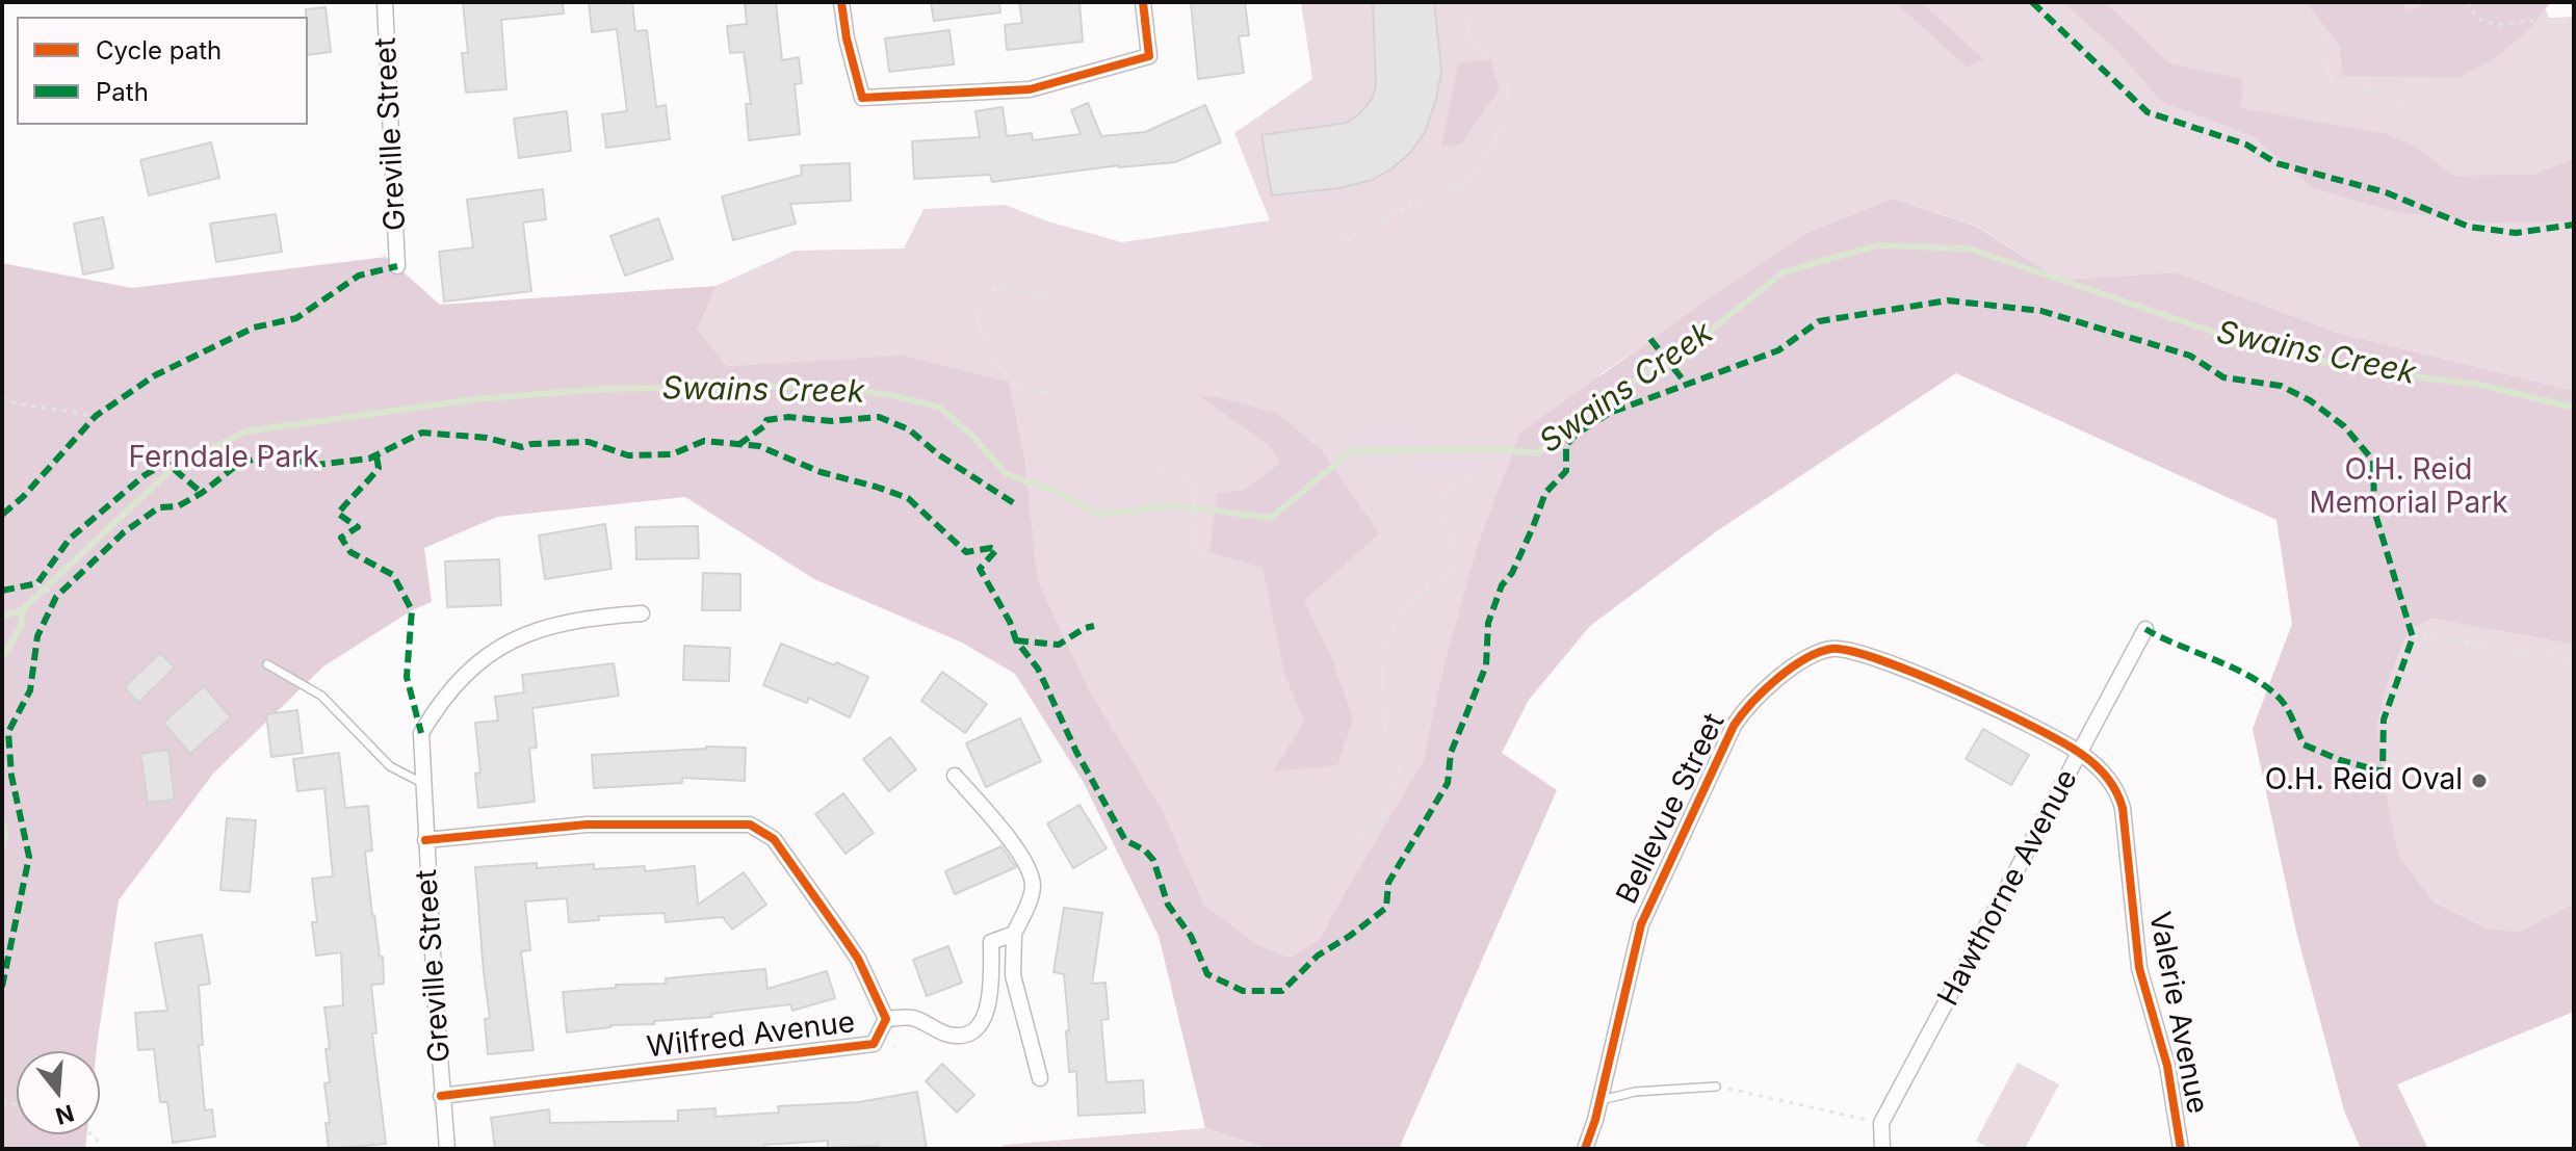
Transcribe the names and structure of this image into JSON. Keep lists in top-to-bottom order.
{
  "streets": {
    "street": [
      "Greville Street",
      "Bellevue Street",
      "Hawthorne Avenue",
      "Valerie Avenue",
      "Wilfred Avenue"
    ]
  },
  "crossings": [
    ["Greville Street", "Wilfred Avenue"],
    ["Bellevue Street", "Hawthorne Avenue"],
    ["Bellevue Street", "Valerie Avenue"],
    ["Hawthorne Avenue", "Valerie Avenue"]
  ],
  "water": ["Swains Creek"],
  "parks": ["Ferndale Park", "O.H. Reid Memorial Park"],
  "places": ["O.H. Reid Oval"],
  "legend": ["Cycle path", "Path"],
  "north": "bottom"
}
